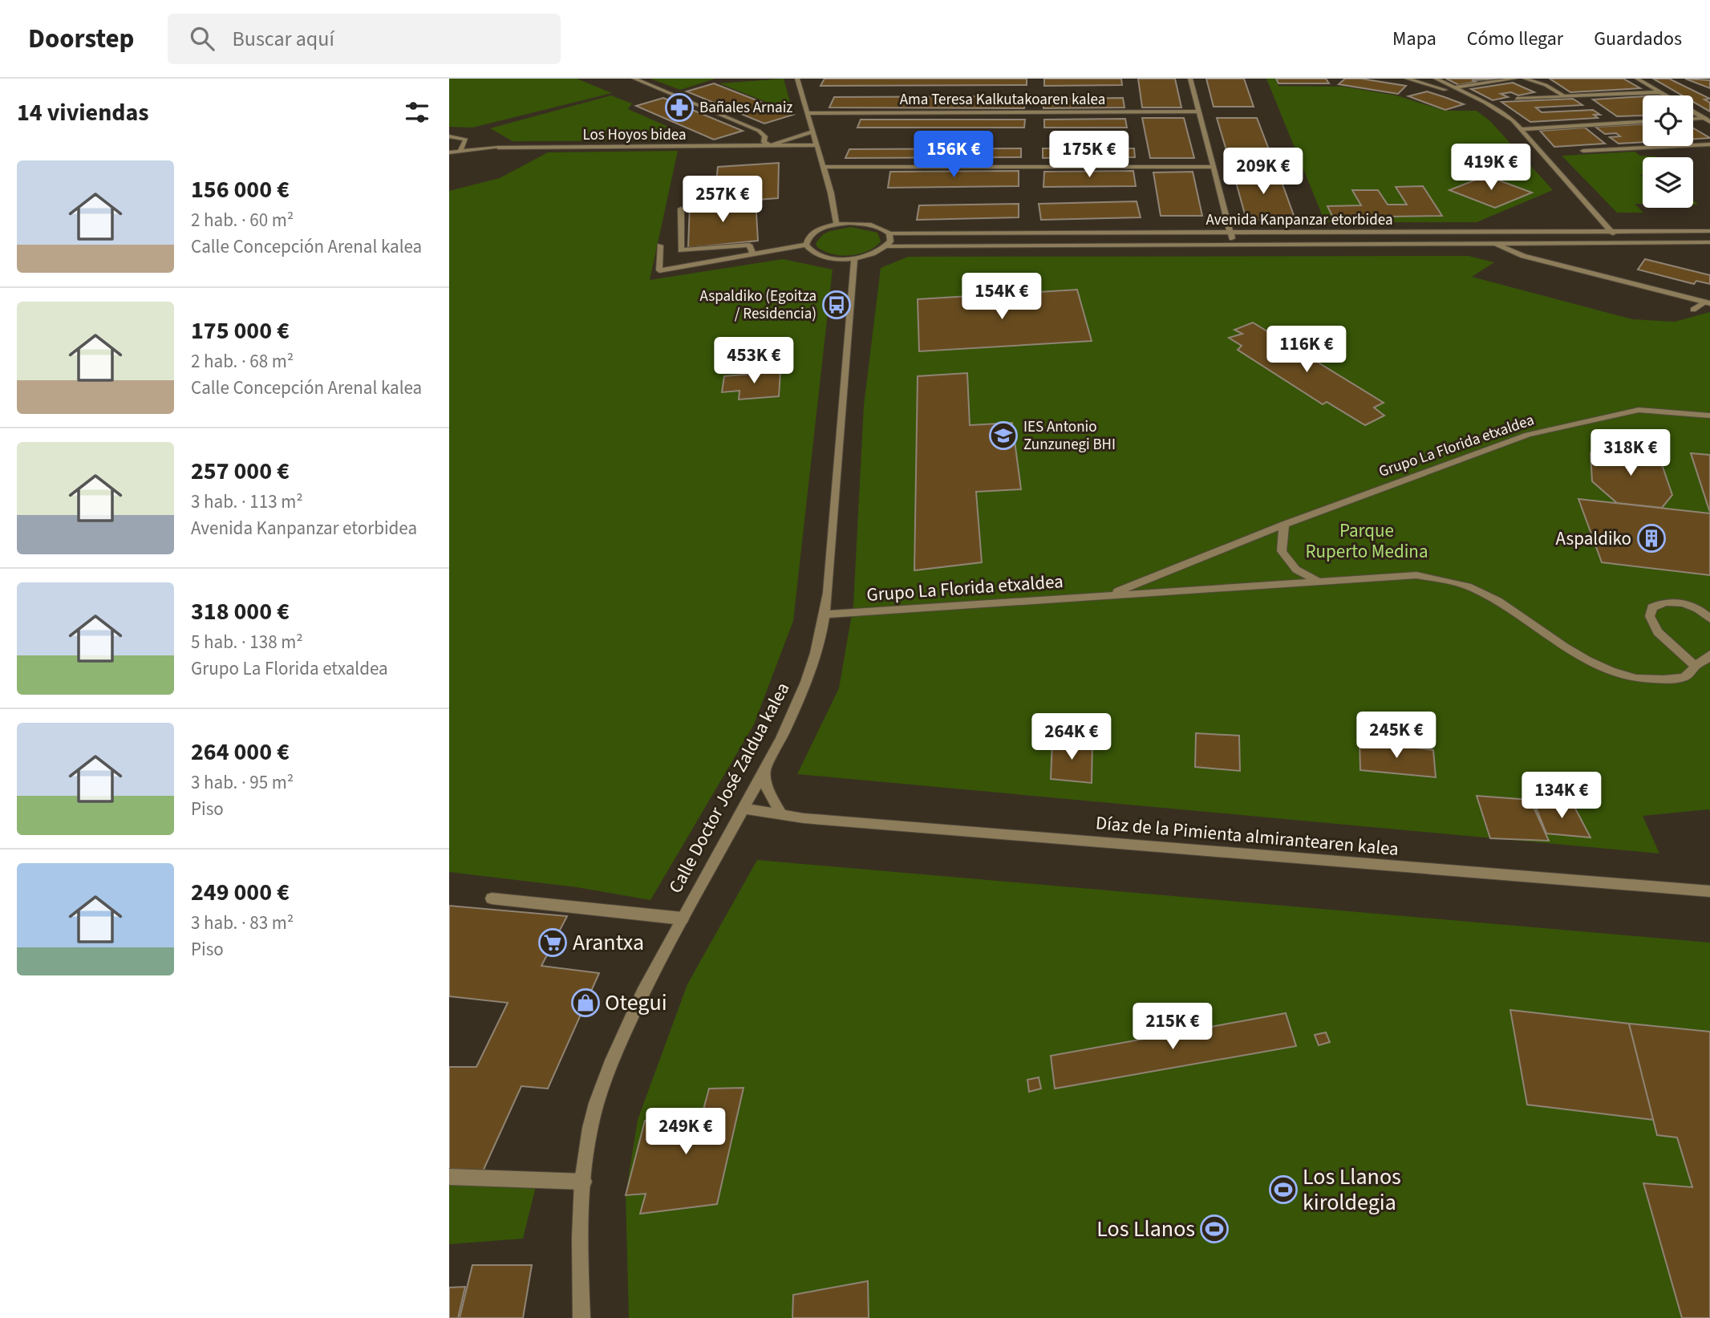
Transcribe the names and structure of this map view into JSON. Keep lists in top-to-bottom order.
{
  "streets": {
    "street": [
      "Ama Teresa Kalkutakoaren kalea",
      "Los Hoyos bidea",
      "Avenida Kanpanzar etorbidea",
      "Grupo La Florida etxaldea",
      "Calle Doctor José Zaldua kalea",
      "Díaz de la Pimienta almirantearen kalea"
    ]
  },
  "crossings": [
    ["Grupo La Florida etxaldea", "Calle Doctor José Zaldua kalea"],
    ["Calle Doctor José Zaldua kalea", "Díaz de la Pimienta almirantearen kalea"]
  ],
  "parks": ["Parque Ruperto Medina"],
  "places": {
    "pharmacy": ["Bañales Arnaiz"],
    "bus stop": ["Aspaldiko (Egoitza / Residencia)"],
    "school or university": ["IES Antonio Zunzunegi BHI"],
    "building": ["Aspaldiko"],
    "supermarket": ["Arantxa"],
    "shop": ["Otegui"],
    "sports": ["Los Llanos kiroldegia", "Los Llanos"]
  },
  "page": {
    "header": "Doorstep",
    "search": "Buscar aquí",
    "nav": ["Mapa", "Cómo llegar", "Guardados"],
    "heading": "14 viviendas",
    "price": [
      "156K €",
      "175K €",
      "419K €",
      "209K €",
      "257K €",
      "154K €",
      "116K €",
      "453K €",
      "318K €",
      "245K €",
      "264K €",
      "134K €",
      "215K €",
      "249K €"
    ],
    "list": [
      {
        "name": "156 000 €",
        "note": "2 hab. · 60 m² · Calle Concepción Arenal kalea"
      },
      {
        "name": "175 000 €",
        "note": "2 hab. · 68 m² · Calle Concepción Arenal kalea"
      },
      {
        "name": "257 000 €",
        "note": "3 hab. · 113 m² · Avenida Kanpanzar etorbidea"
      },
      {
        "name": "318 000 €",
        "note": "5 hab. · 138 m² · Grupo La Florida etxaldea"
      },
      {
        "name": "264 000 €",
        "note": "3 hab. · 95 m² · Piso"
      },
      {
        "name": "249 000 €",
        "note": "3 hab. · 83 m² · Piso"
      }
    ]
  }
}
